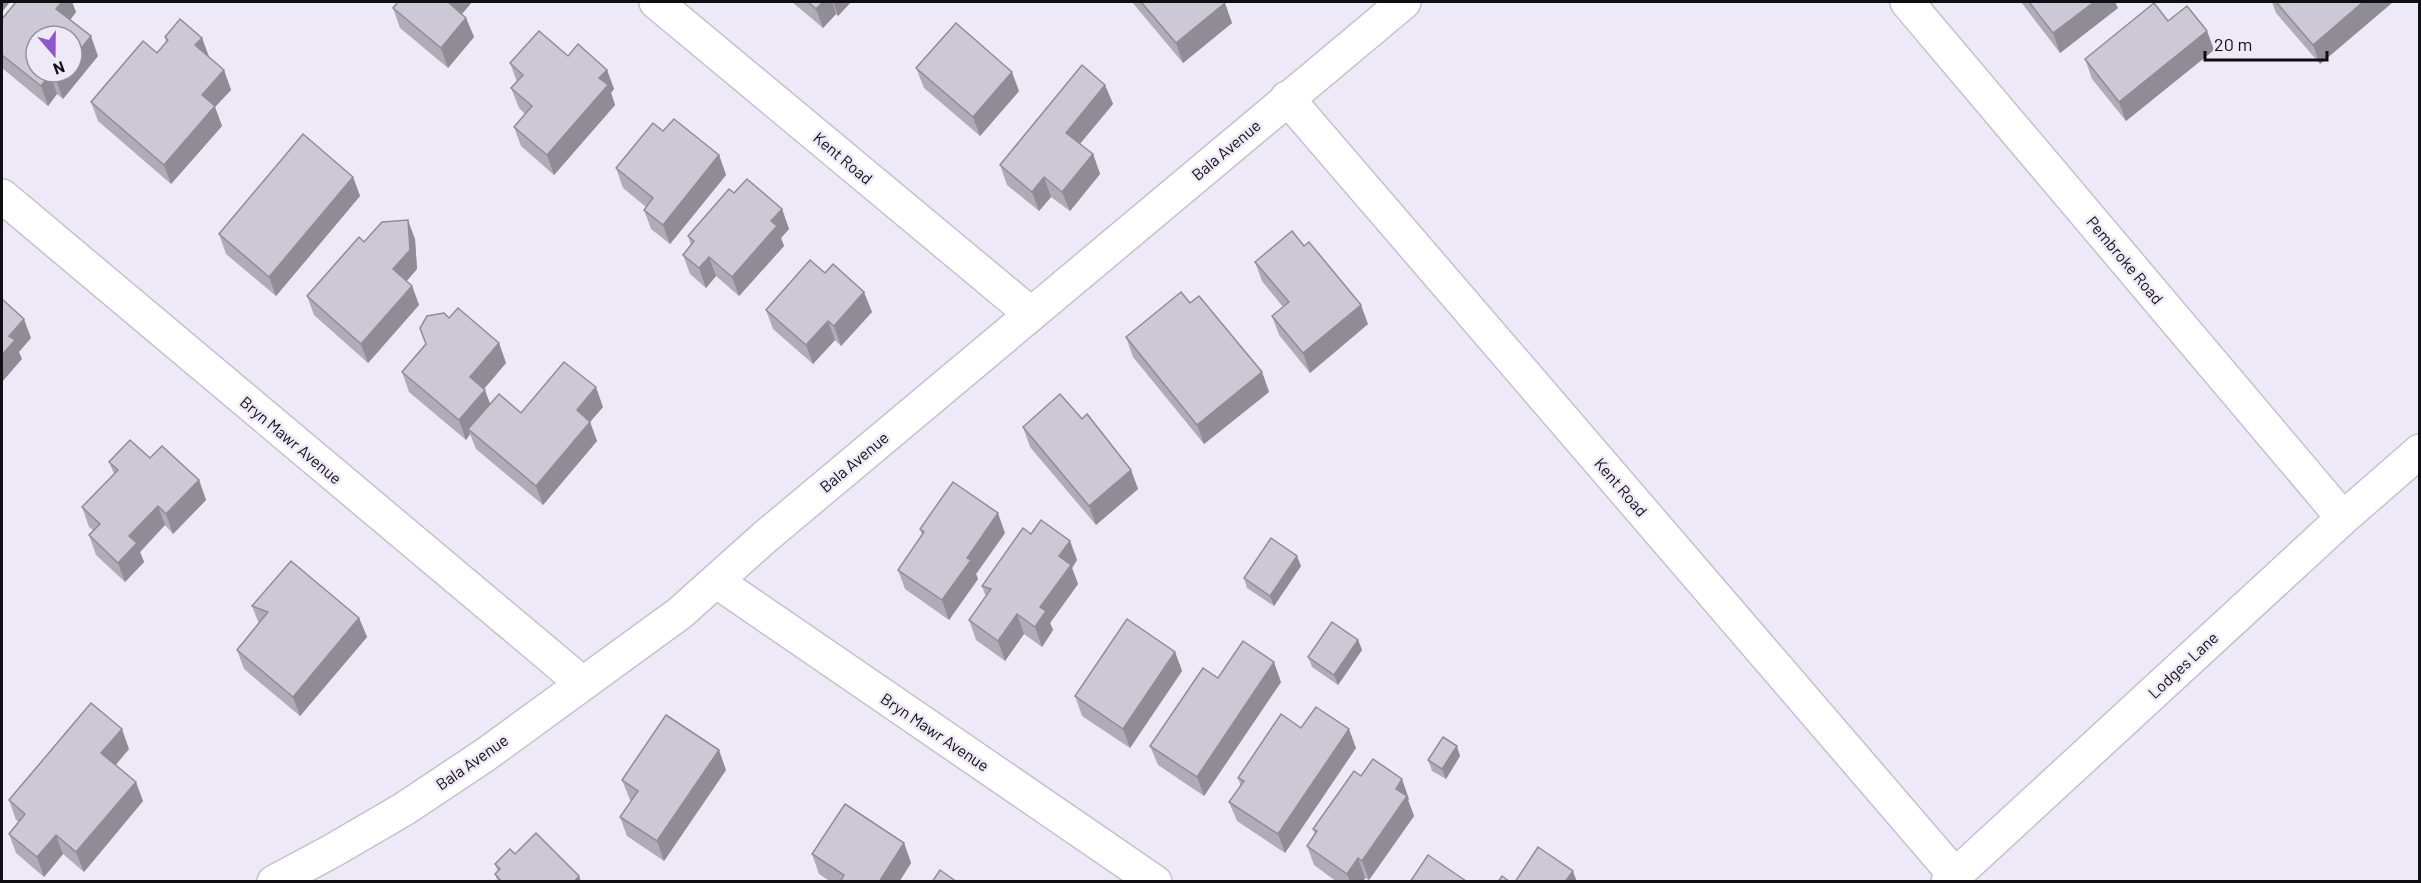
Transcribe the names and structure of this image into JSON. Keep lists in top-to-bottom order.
{
  "streets": {
    "street": [
      "Bala Avenue",
      "Kent Road",
      "Pembroke Road",
      "Bryn Mawr Avenue",
      "Lodges Lane"
    ]
  },
  "crossings": [
    ["Bala Avenue", "Kent Road"],
    ["Bala Avenue", "Bryn Mawr Avenue"],
    ["Kent Road", "Lodges Lane"],
    ["Pembroke Road", "Lodges Lane"]
  ],
  "scale_bar": "20 m",
  "north": "bottom"
}
